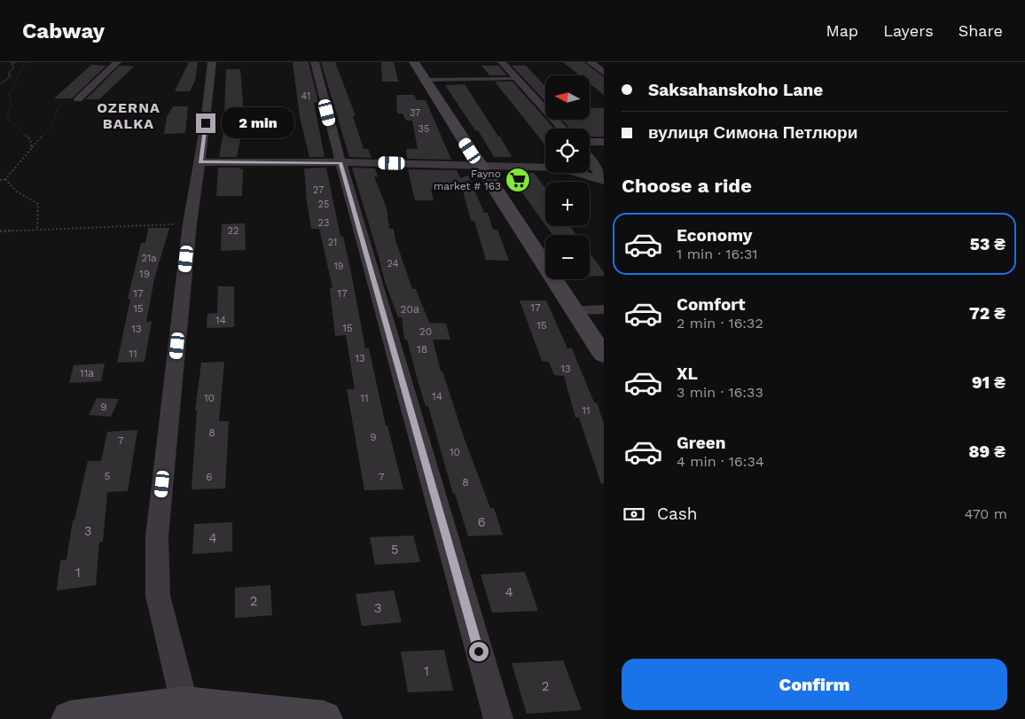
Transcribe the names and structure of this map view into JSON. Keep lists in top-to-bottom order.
{
  "districts": ["OZERNA BALKA"],
  "places": {
    "supermarket": ["Fayno market # 163"]
  },
  "house_numbers": [
    "41",
    "37",
    "35",
    "27",
    "25",
    "23",
    "22",
    "21",
    "21а",
    "24",
    "19",
    "19",
    "17",
    "17",
    "17",
    "15",
    "20а",
    "14",
    "15",
    "15",
    "13",
    "20",
    "18",
    "11",
    "13",
    "13",
    "11а",
    "14",
    "10",
    "11",
    "9",
    "11",
    "8",
    "9",
    "7",
    "10",
    "5",
    "6",
    "7",
    "8",
    "6",
    "3",
    "4",
    "5",
    "1",
    "4",
    "2",
    "3",
    "1",
    "2"
  ],
  "north": "left",
  "page": {
    "header": "Cabway",
    "nav": ["Map", "Layers", "Share"],
    "banner": ["Saksahanskoho Lane", "вулиця Симона Петлюри"],
    "map_buttons": ["+", "−"],
    "bubble": "2 min",
    "heading": "Choose a ride",
    "list": [
      {
        "name": "Economy",
        "note": "1 min · 16:31",
        "value": "53 ₴"
      },
      {
        "name": "Comfort",
        "note": "2 min · 16:32",
        "value": "72 ₴"
      },
      {
        "name": "XL",
        "note": "3 min · 16:33",
        "value": "91 ₴"
      },
      {
        "name": "Green",
        "note": "4 min · 16:34",
        "value": "89 ₴"
      }
    ],
    "pay": ["Cash", "470 m"],
    "buttons": "Confirm"
  }
}
